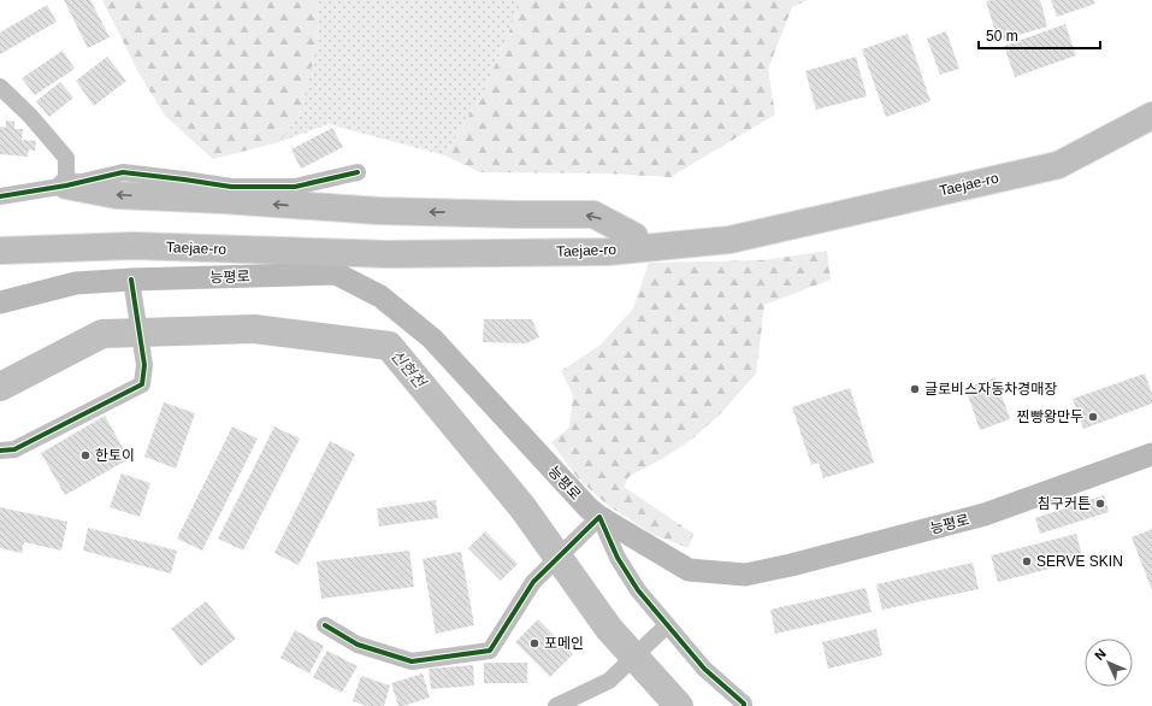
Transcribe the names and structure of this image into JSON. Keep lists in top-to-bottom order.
{
  "streets": {
    "highway": ["Taejae-ro"],
    "main road": ["능평로"]
  },
  "water": ["신현천"],
  "places": [
    "글로비스자동차경매장",
    "찐빵왕만두",
    "한토이",
    "침구커튼",
    "SERVE SKIN",
    "포메인"
  ],
  "scale_bar": "50 m",
  "north": "top left"
}
